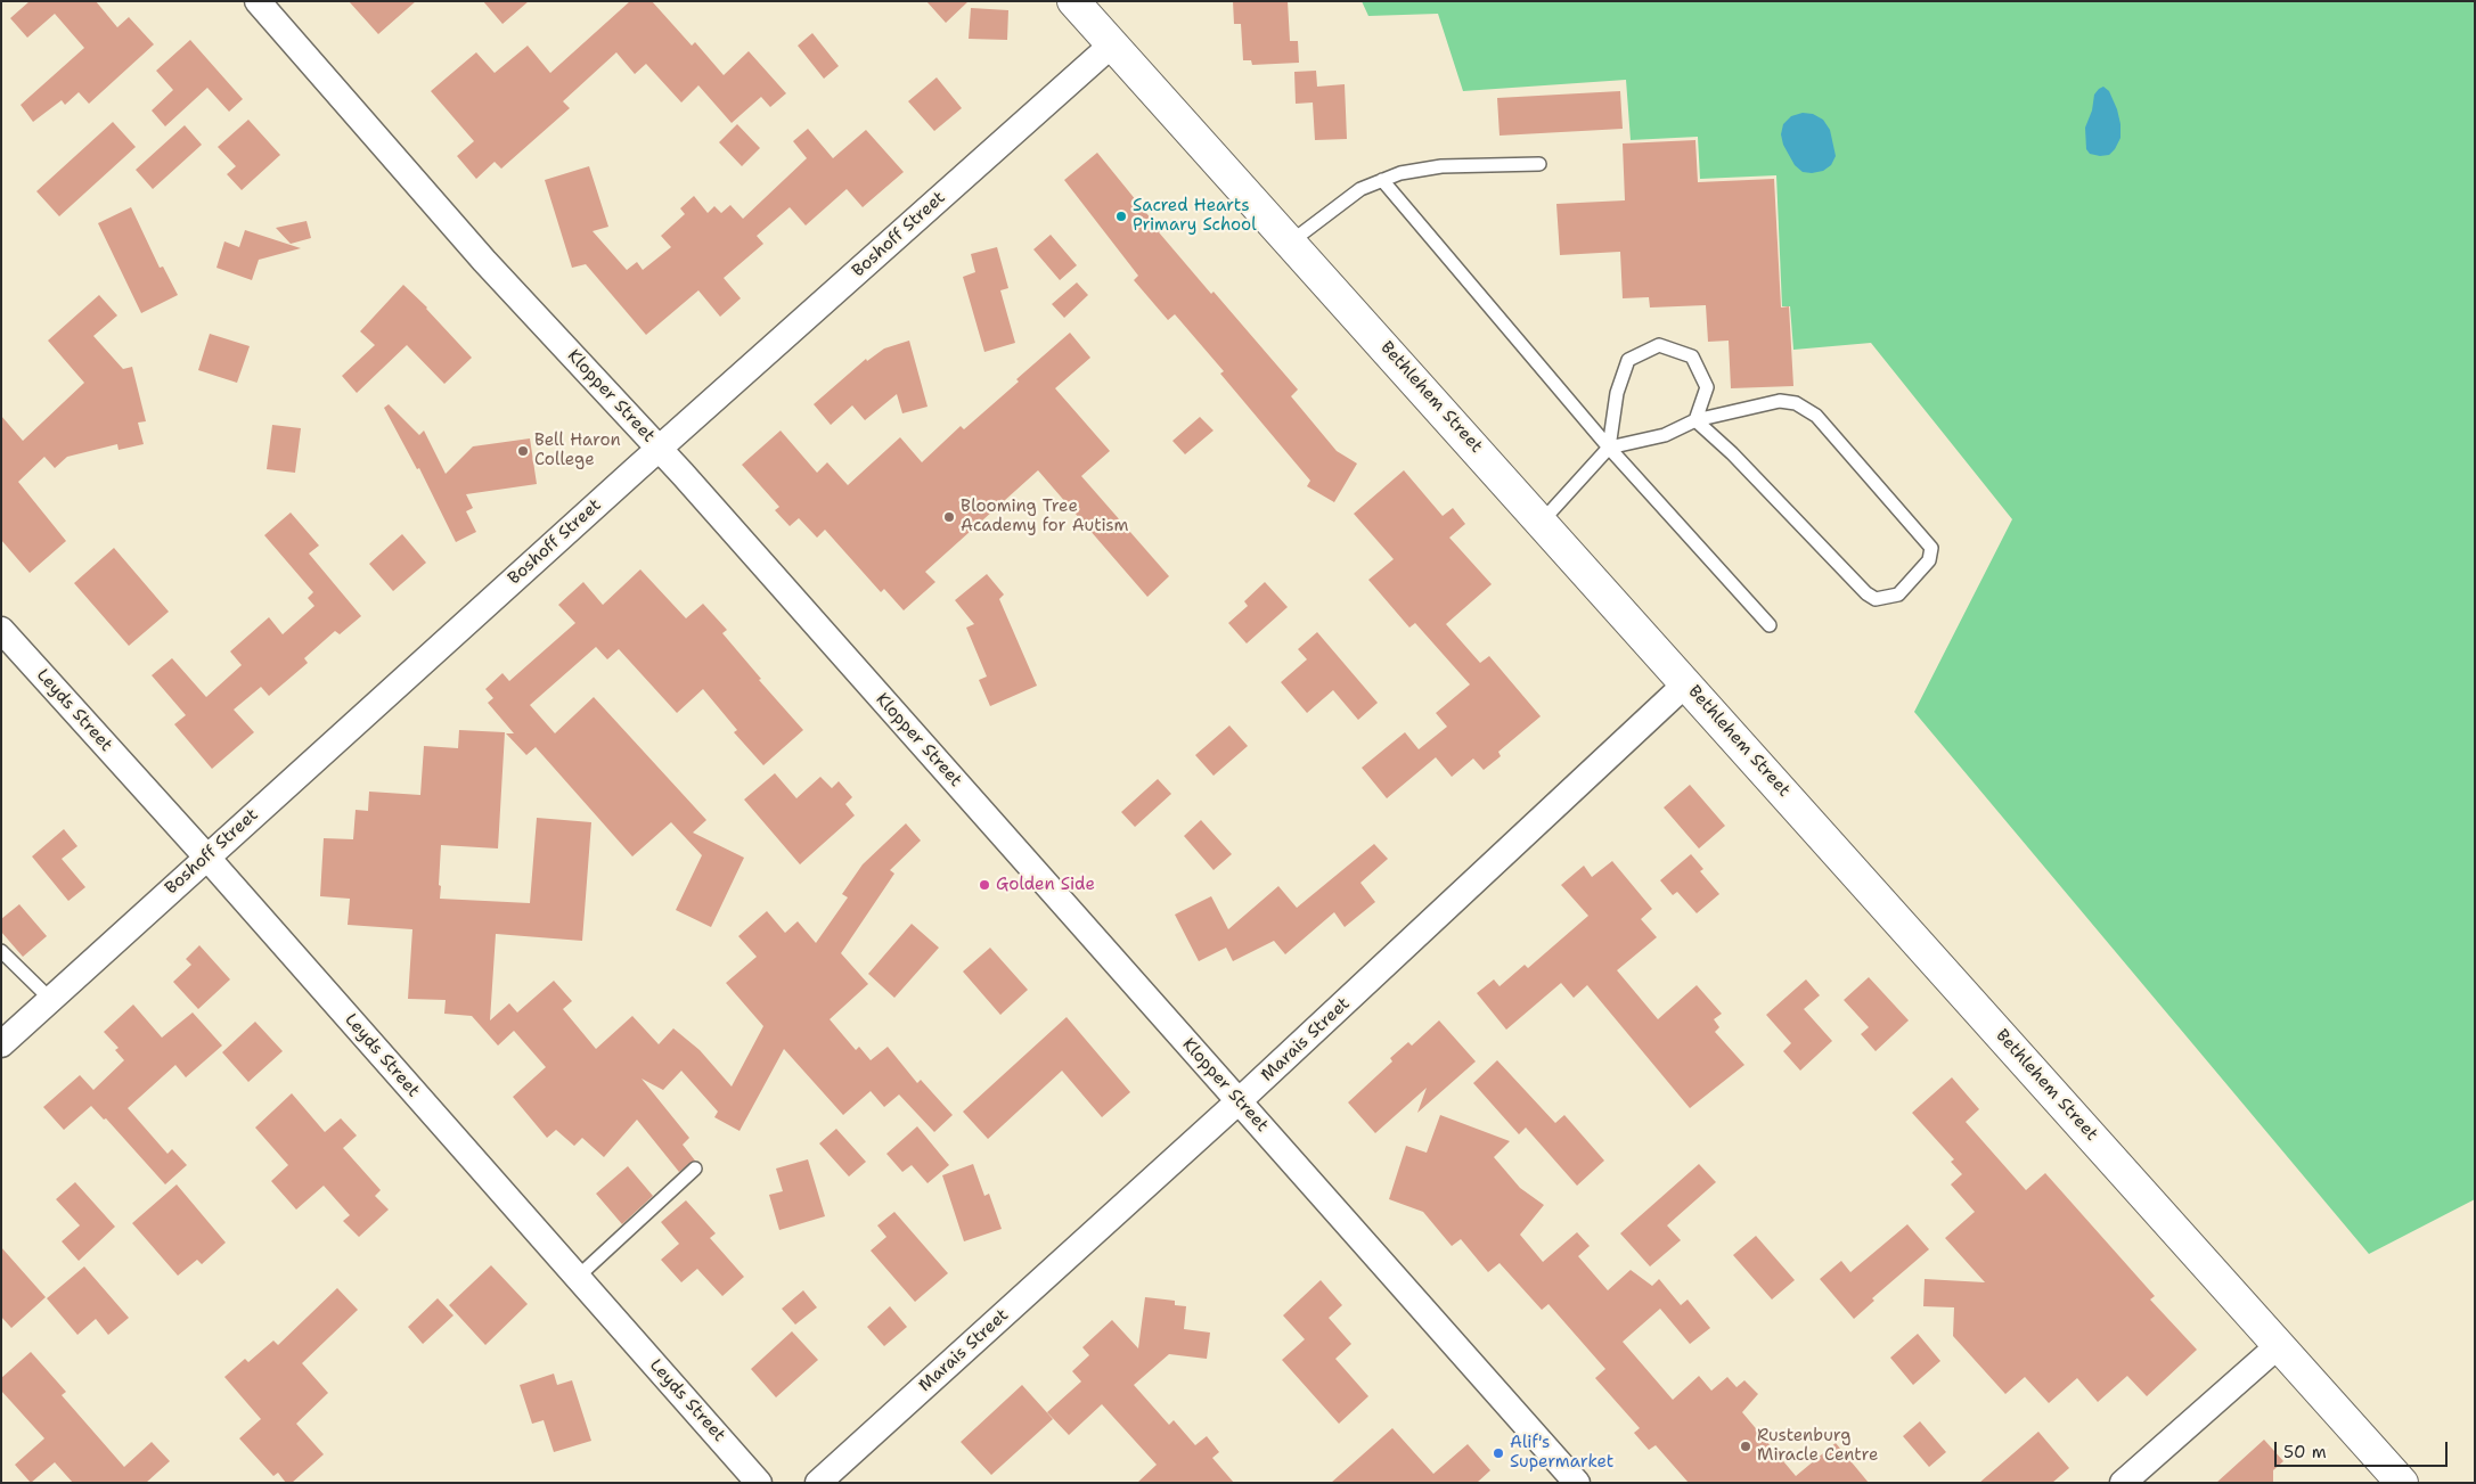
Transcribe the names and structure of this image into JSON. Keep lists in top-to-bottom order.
{
  "streets": {
    "main road": ["Bethlehem Street"],
    "street": [
      "Boshoff Street",
      "Klopper Street",
      "Leyds Street",
      "Marais Street"
    ]
  },
  "crossings": [
    ["Boshoff Street", "Klopper Street"],
    ["Boshoff Street", "Bethlehem Street"],
    ["Boshoff Street", "Leyds Street"],
    ["Klopper Street", "Marais Street"],
    ["Bethlehem Street", "Marais Street"]
  ],
  "places": [
    "Sacred Hearts Primary School",
    "Bell Haron College",
    "Blooming Tree Academy for Autism",
    "Golden Side",
    "Rustenburg Miracle Centre",
    "Alif's Supermarket"
  ],
  "scale_bar": "50 m"
}
